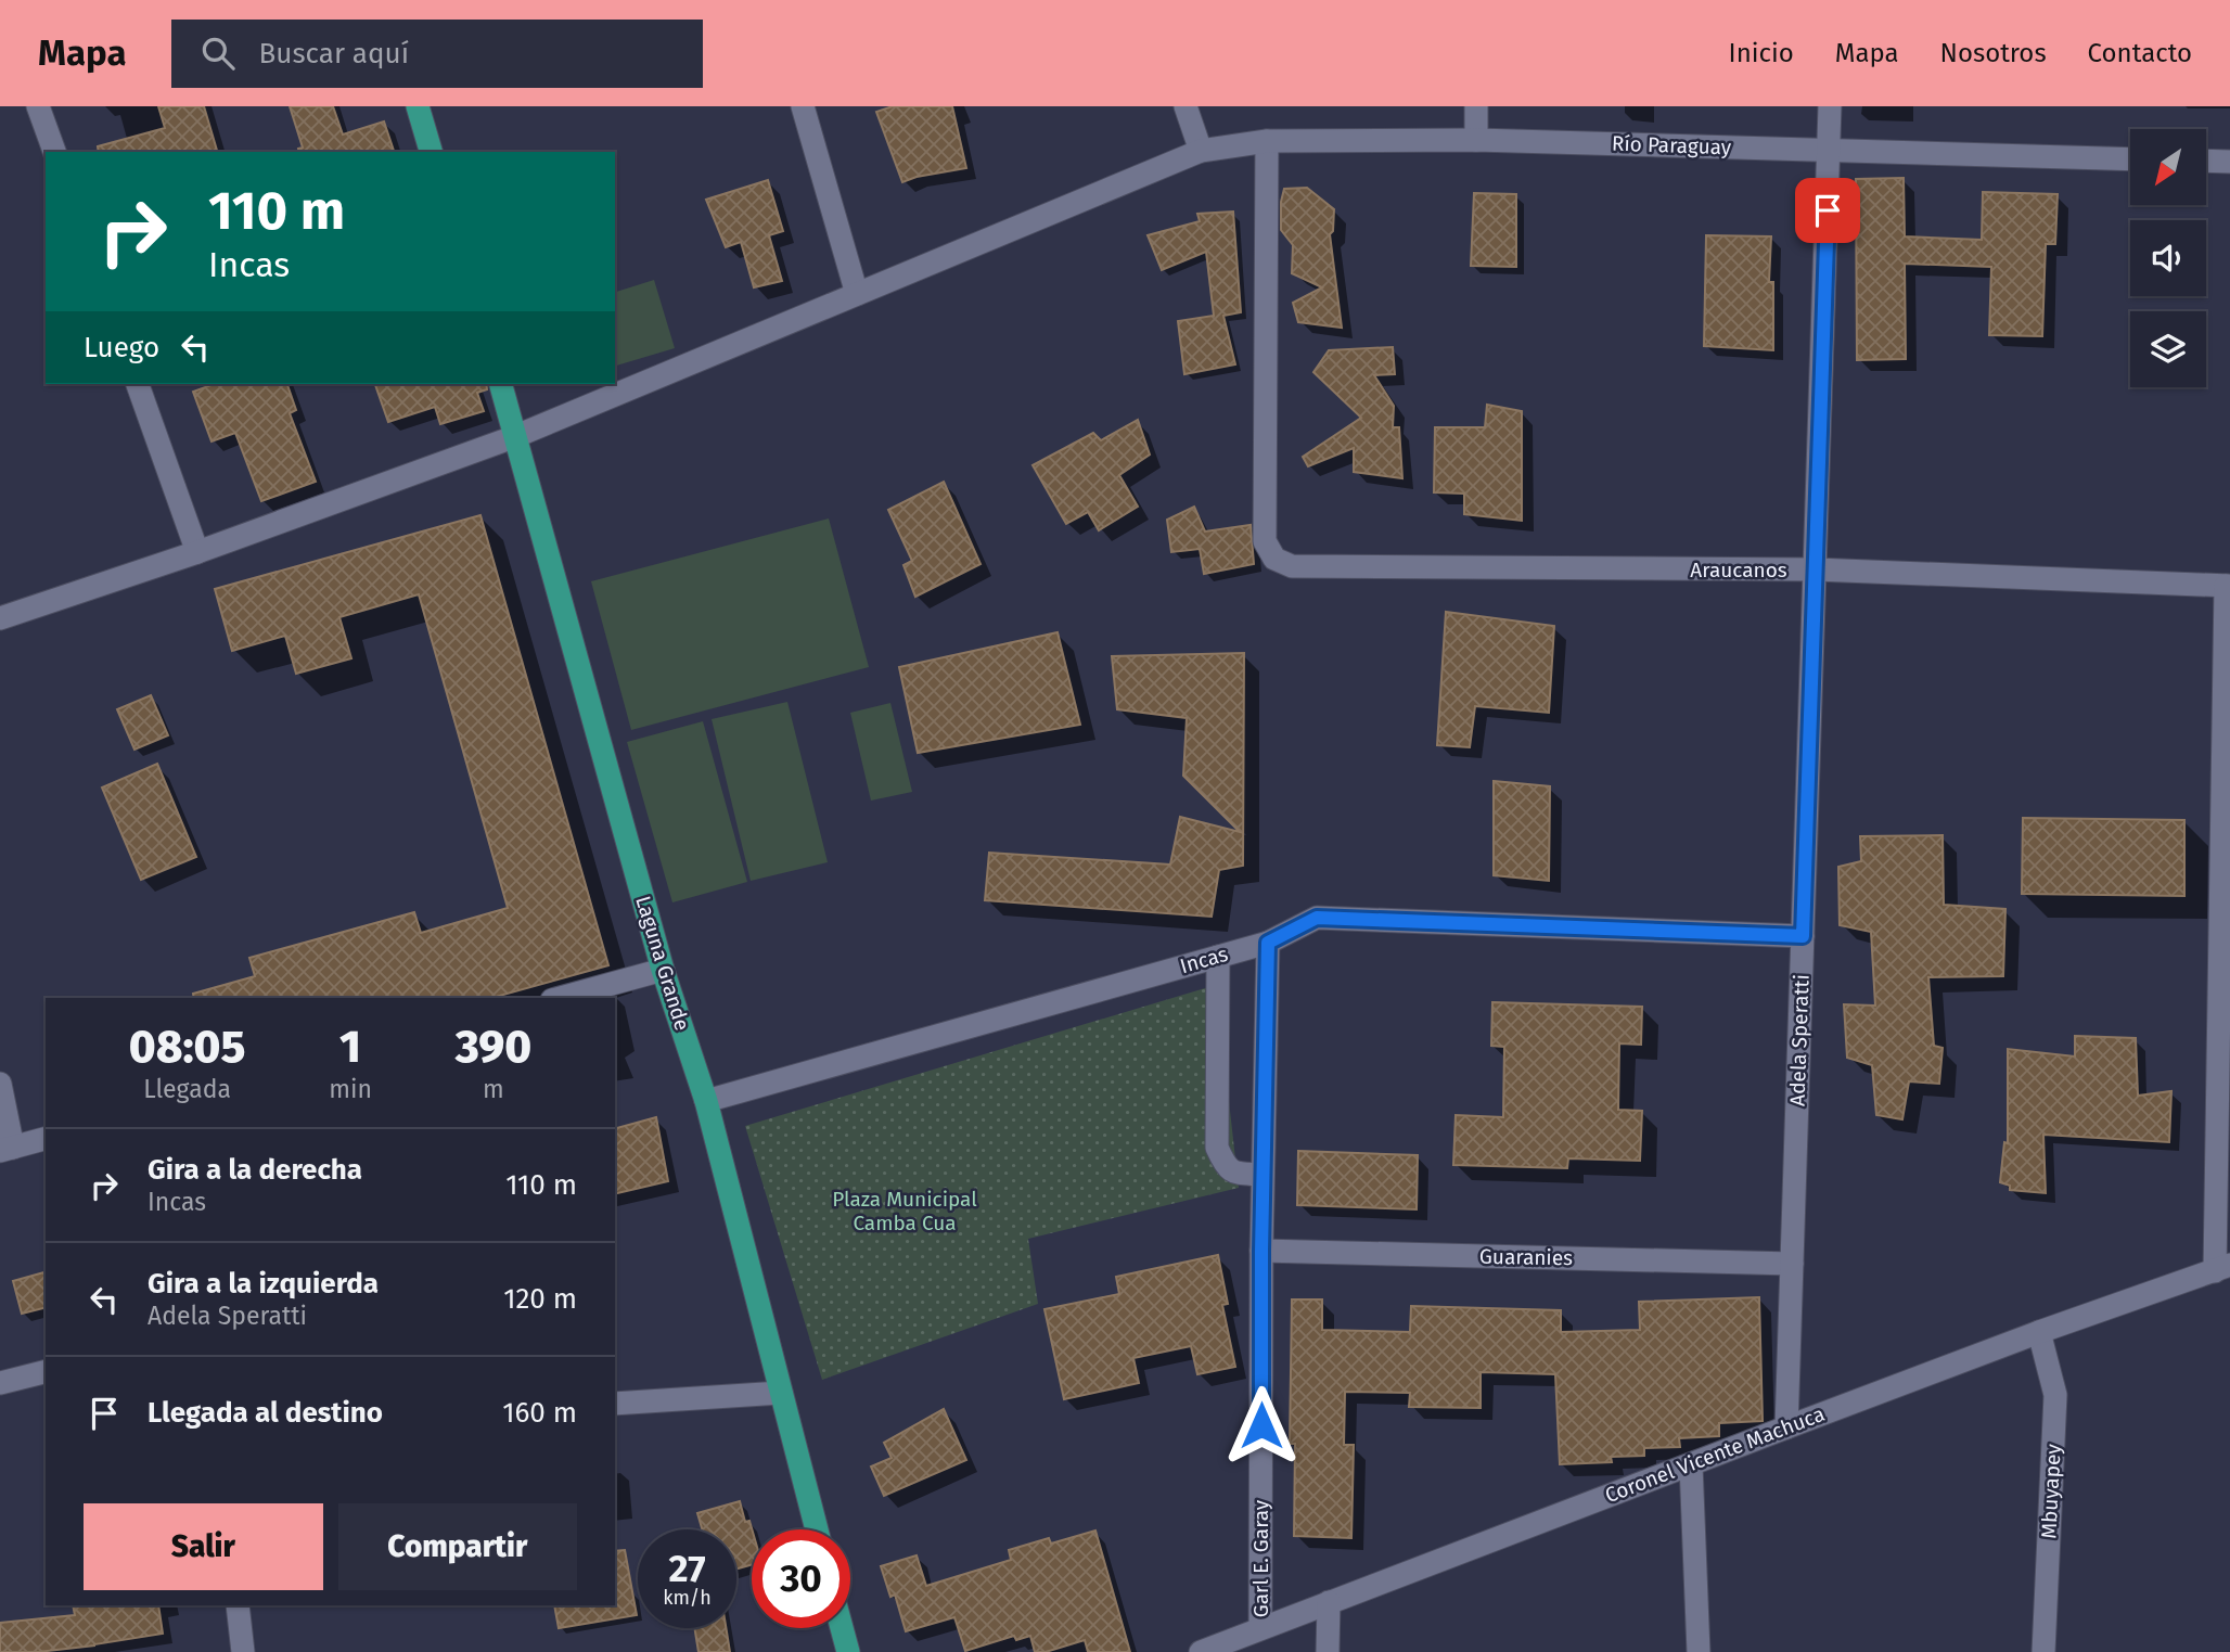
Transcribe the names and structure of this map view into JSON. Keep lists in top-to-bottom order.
{
  "streets": {
    "main road": ["Laguna Grande"],
    "street": [
      "Río Paraguay",
      "Araucanos",
      "Incas",
      "Adela Speratti",
      "Guaranies",
      "Coronel Vicente Machuca",
      "Mbuyapey",
      "Garl E. Garay"
    ]
  },
  "crossings": [
    ["Río Paraguay", "Araucanos"],
    ["Río Paraguay", "Laguna Grande"],
    ["Río Paraguay", "Adela Speratti"],
    ["Araucanos", "Adela Speratti"],
    ["Incas", "Laguna Grande"],
    ["Incas", "Adela Speratti"],
    ["Incas", "Garl E. Garay"],
    ["Adela Speratti", "Guaranies"],
    ["Adela Speratti", "Coronel Vicente Machuca"],
    ["Guaranies", "Garl E. Garay"],
    ["Coronel Vicente Machuca", "Mbuyapey"],
    ["Coronel Vicente Machuca", "Garl E. Garay"]
  ],
  "parks": ["Plaza Municipal Camba Cua"],
  "north": "bottom left",
  "page": {
    "header": "Mapa",
    "search": "Buscar aquí",
    "nav": [
      "Inicio",
      "Mapa",
      "Nosotros",
      "Contacto"
    ],
    "turn": ["110 m", "Incas"],
    "then": "Luego",
    "eta": [
      "08:05",
      "Llegada",
      "1",
      "min",
      "390",
      "m"
    ],
    "list": [
      {
        "name": "Gira a la derecha",
        "note": "Incas",
        "value": "110 m"
      },
      {
        "name": "Gira a la izquierda",
        "note": "Adela Speratti",
        "value": "120 m"
      },
      {
        "name": "Llegada al destino",
        "value": "160 m"
      }
    ],
    "buttons": ["Salir", "Compartir"],
    "speed": "27 km/h",
    "limit": "30"
  }
}
